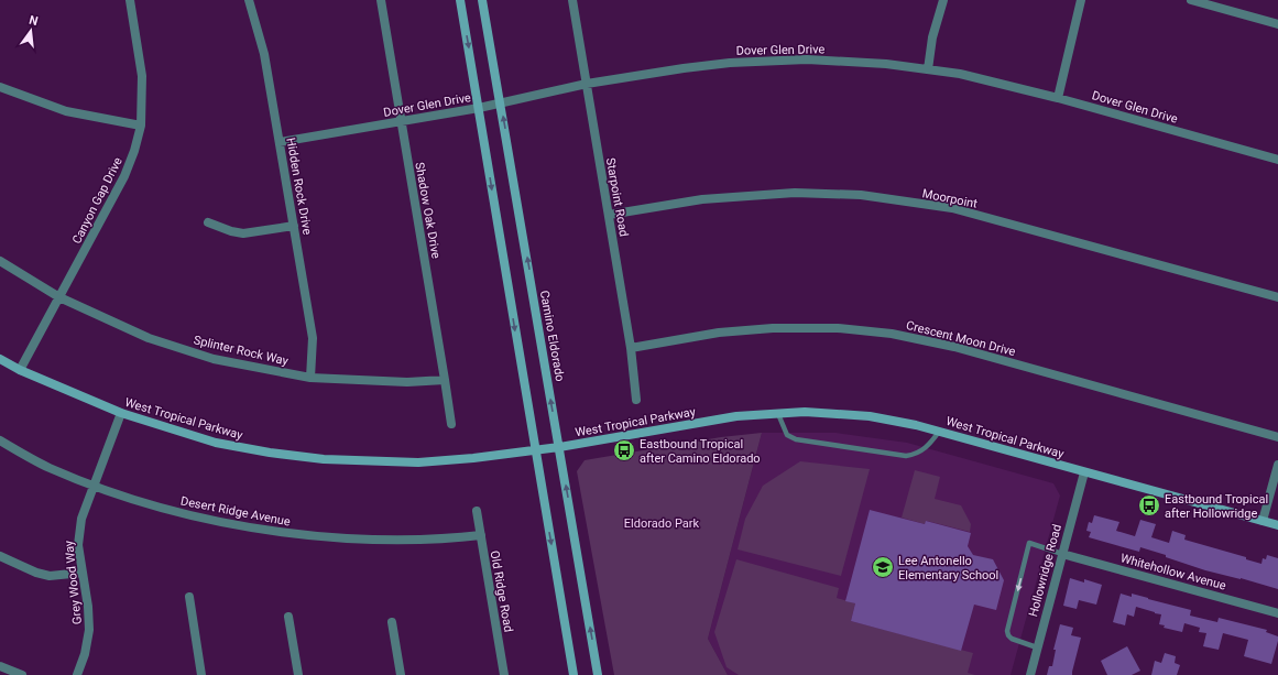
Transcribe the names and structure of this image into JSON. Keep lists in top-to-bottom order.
{
  "streets": {
    "main road": ["Camino Eldorado", "West Tropical Parkway"],
    "street": [
      "Dover Glen Drive",
      "Hidden Rock Drive",
      "Starpoint Road",
      "Moorpoint",
      "Canyon Gap Drive",
      "Shadow Oak Drive",
      "Crescent Moon Drive",
      "Splinter Rock Way",
      "Desert Ridge Avenue",
      "Hollowridge Road",
      "Whitehollow Avenue",
      "Grey Wood Way",
      "Old Ridge Road"
    ]
  },
  "crossings": [
    ["Dover Glen Drive", "Hidden Rock Drive"],
    ["Dover Glen Drive", "Starpoint Road"],
    ["Dover Glen Drive", "Shadow Oak Drive"],
    ["Dover Glen Drive", "Camino Eldorado"],
    ["Hidden Rock Drive", "Splinter Rock Way"],
    ["Starpoint Road", "Moorpoint"],
    ["Starpoint Road", "Crescent Moon Drive"],
    ["Canyon Gap Drive", "Splinter Rock Way"],
    ["Canyon Gap Drive", "West Tropical Parkway"],
    ["Shadow Oak Drive", "Splinter Rock Way"],
    ["Camino Eldorado", "West Tropical Parkway"],
    ["West Tropical Parkway", "Hollowridge Road"],
    ["West Tropical Parkway", "Grey Wood Way"],
    ["Desert Ridge Avenue", "Grey Wood Way"],
    ["Desert Ridge Avenue", "Old Ridge Road"],
    ["Hollowridge Road", "Whitehollow Avenue"]
  ],
  "parks": ["Eldorado Park"],
  "places": {
    "bus stop": ["Eastbound Tropical after Camino Eldorado", "Eastbound Tropical after Hollowridge"],
    "school or university": ["Lee Antonello Elementary School"]
  },
  "north": "top"
}
